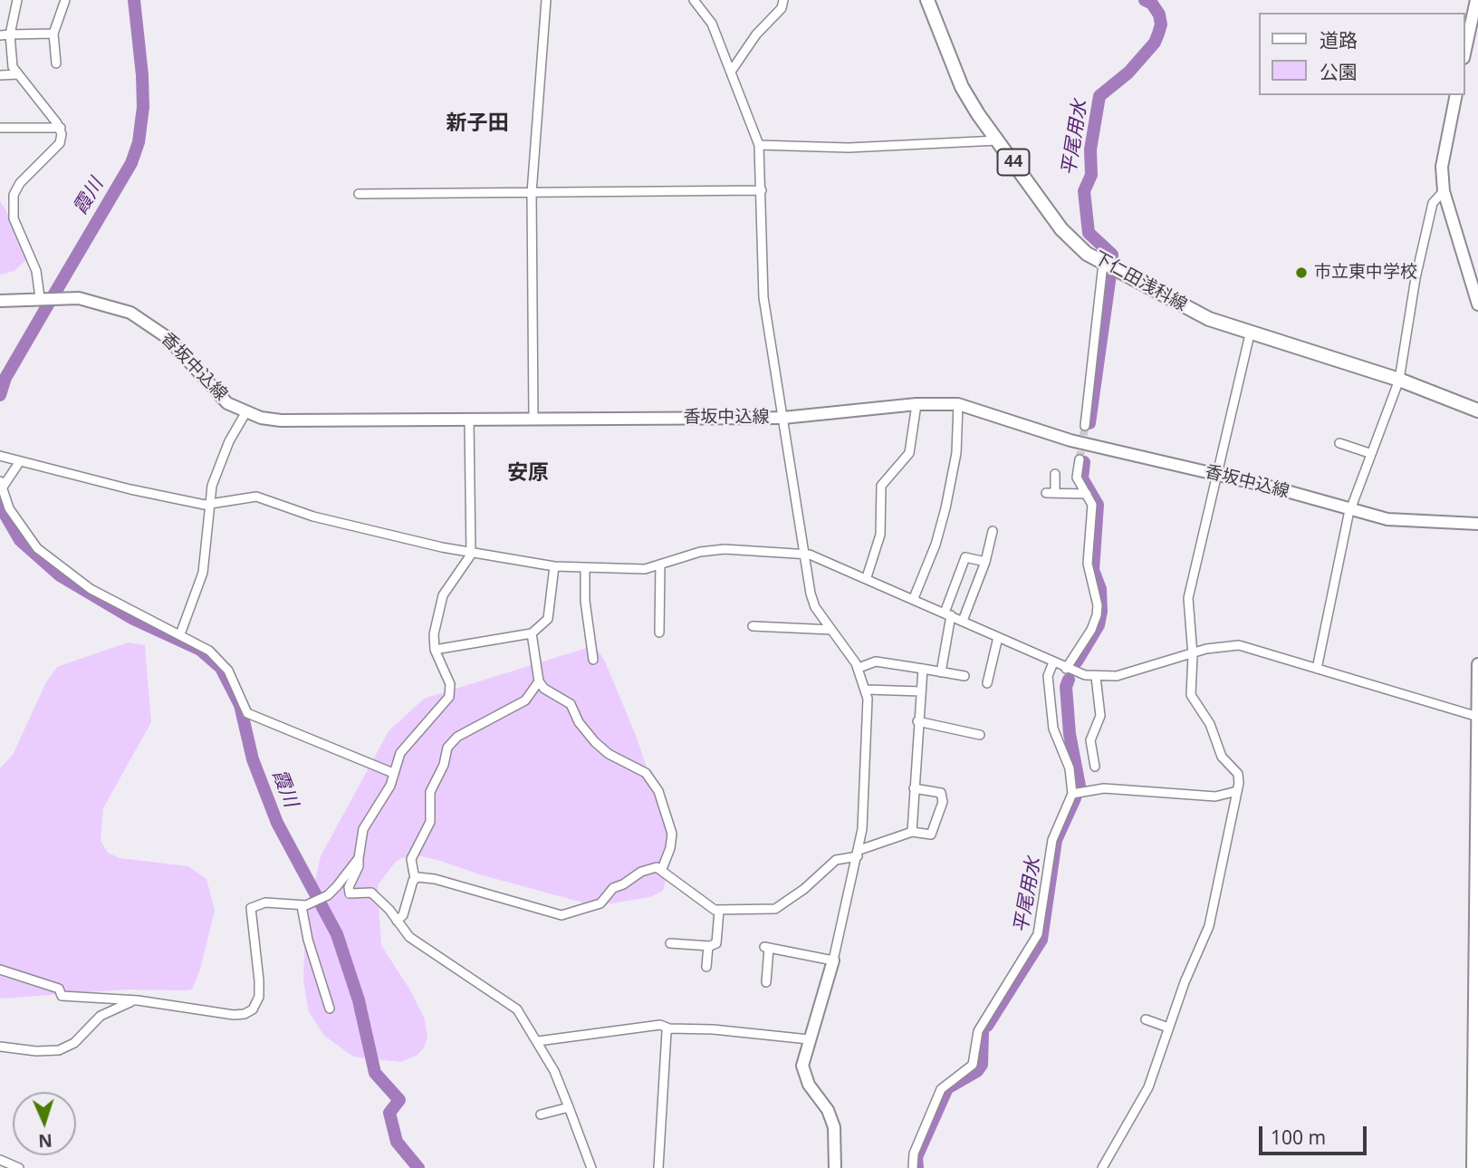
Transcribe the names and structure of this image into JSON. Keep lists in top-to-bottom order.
{
  "streets": {
    "main road": ["44", "下仁田浅科線", "香坂中込線"]
  },
  "districts": ["新子田", "安原"],
  "water": ["平尾用水", "霞川"],
  "places": ["市立東中学校"],
  "legend": ["道路", "公園"],
  "scale_bar": "100 m",
  "north": "bottom"
}
